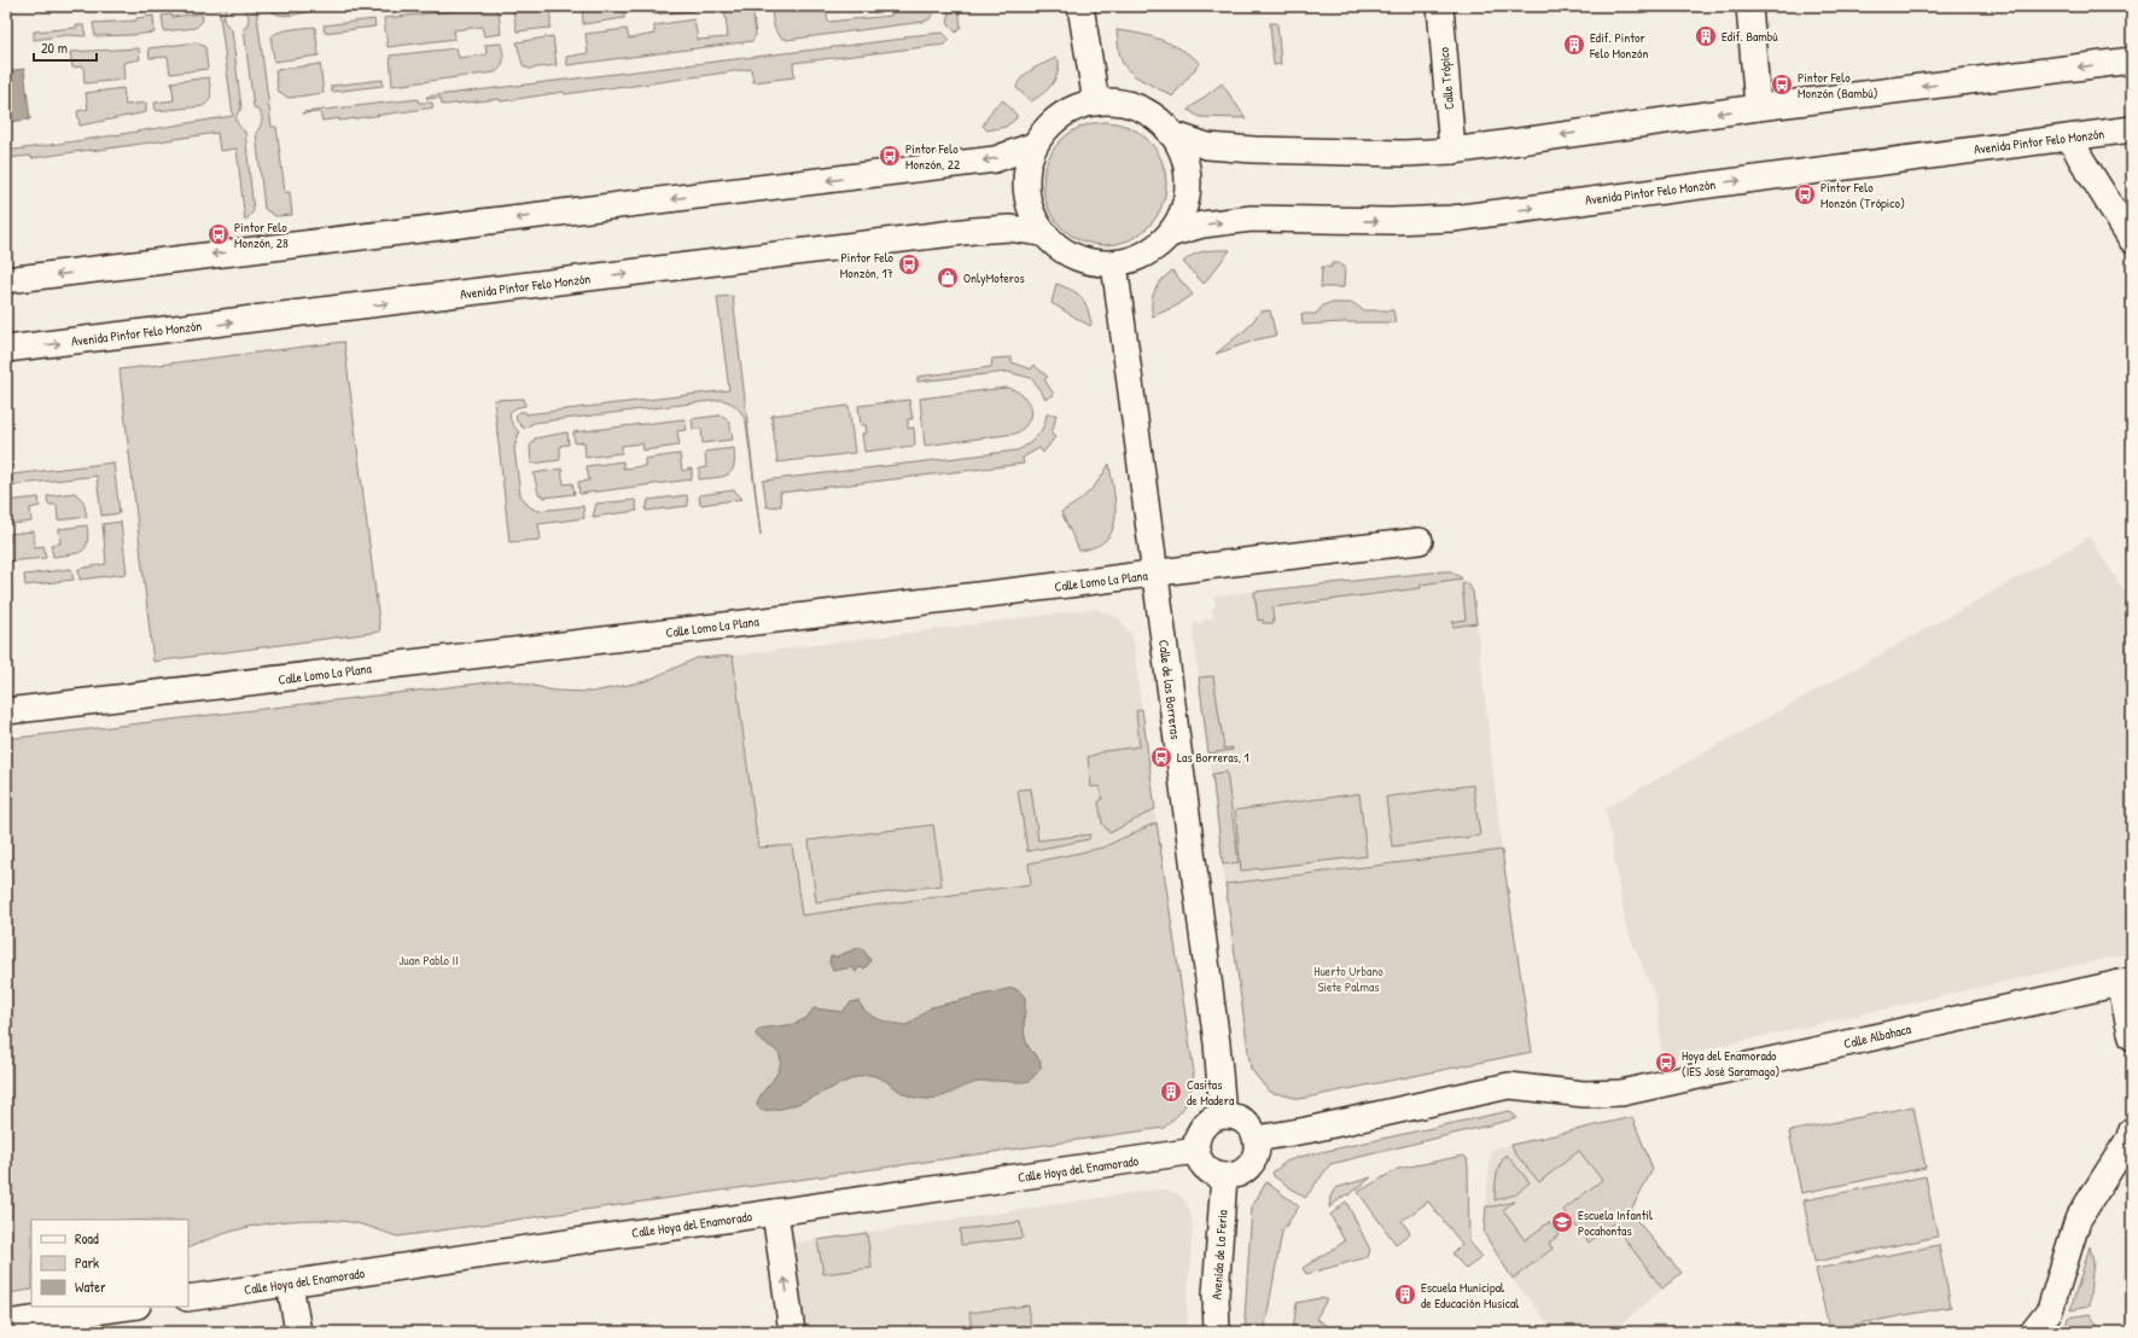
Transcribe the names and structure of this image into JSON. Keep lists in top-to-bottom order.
{
  "streets": {
    "street": [
      "Calle Trópico",
      "Avenida Pintor Felo Monzón",
      "Calle Lomo La Plana",
      "Calle de las Borreras",
      "Calle Albahaca",
      "Calle Hoya del Enamorado",
      "Avenida de La Feria"
    ]
  },
  "crossings": [
    ["Avenida Pintor Felo Monzón", "Calle de las Borreras"],
    ["Calle Lomo La Plana", "Calle de las Borreras"],
    ["Calle de las Borreras", "Calle Albahaca"],
    ["Calle de las Borreras", "Calle Hoya del Enamorado"],
    ["Calle de las Borreras", "Avenida de La Feria"],
    ["Calle Albahaca", "Calle Hoya del Enamorado"],
    ["Calle Albahaca", "Avenida de La Feria"],
    ["Calle Hoya del Enamorado", "Avenida de La Feria"]
  ],
  "parks": ["Juan Pablo II", "Huerto Urbano Siete Palmas"],
  "places": {
    "building": [
      "Edif. Bambú",
      "Edif. Pintor Felo Monzón",
      "Casitas de Madera",
      "Escuela Municipal de Educación Musical"
    ],
    "bus stop": [
      "Pintor Felo Monzón (Bambú)",
      "Pintor Felo Monzón, 22",
      "Pintor Felo Monzón (Trópico)",
      "Pintor Felo Monzón, 28",
      "Pintor Felo Monzón, 17",
      "Las Borreras, 1",
      "Hoya del Enamorado (IES José Saramago)"
    ],
    "shop": ["OnlyMoteros"],
    "school or university": ["Escuela Infantil Pocahontas"]
  },
  "legend": ["Road", "Park", "Water"],
  "scale_bar": "20 m"
}
